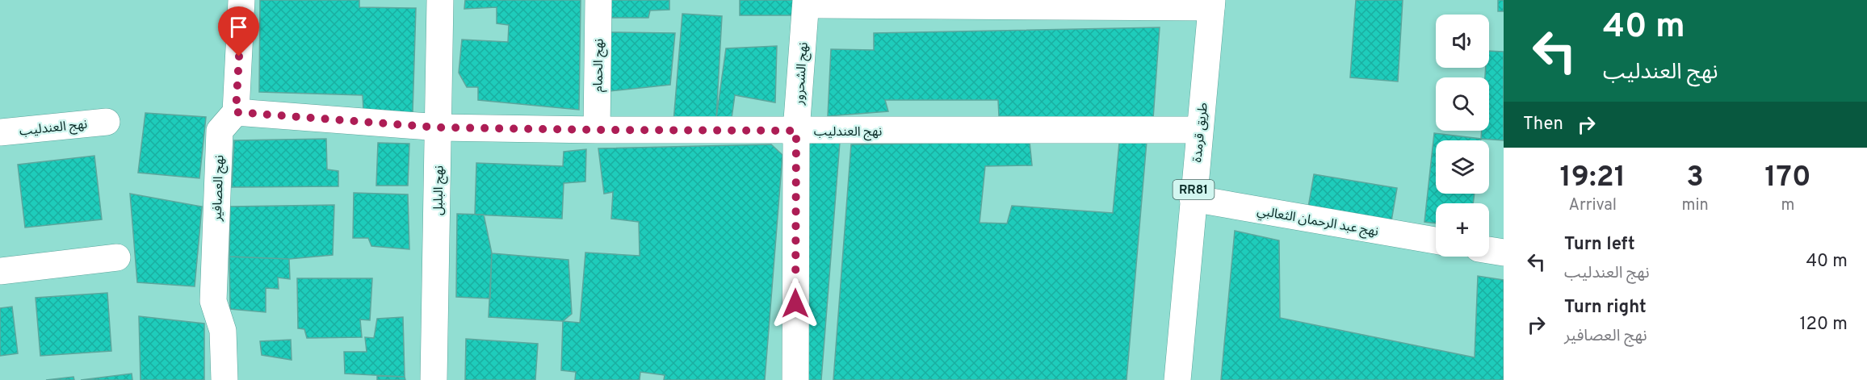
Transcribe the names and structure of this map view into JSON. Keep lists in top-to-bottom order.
{
  "streets": {
    "street": [
      "نهج الحمام",
      "نهج الشحرور",
      "نهج العندليب",
      "طريق قرمدة",
      "نهج العصافير",
      "RR81",
      "نهج البلبل",
      "نهج عبد الرحمان الثعالبي"
    ]
  },
  "crossings": [
    ["نهج الحمام", "نهج العندليب"],
    ["نهج الشحرور", "نهج العندليب"],
    ["نهج العندليب", "طريق قرمدة"],
    ["نهج العندليب", "نهج العصافير"],
    ["نهج العندليب", "نهج البلبل"],
    ["طريق قرمدة", "نهج عبد الرحمان الثعالبي"]
  ],
  "page": {
    "turn": ["40 m", "نهج العندليب"],
    "map_buttons": "+",
    "then": "Then",
    "eta": [
      "19:21",
      "Arrival",
      "3",
      "min",
      "170",
      "m"
    ],
    "list": [
      {
        "name": "Turn left",
        "note": "نهج العندليب",
        "value": "40 m"
      },
      {
        "name": "Turn right",
        "note": "نهج العصافير",
        "value": "120 m"
      }
    ]
  }
}
